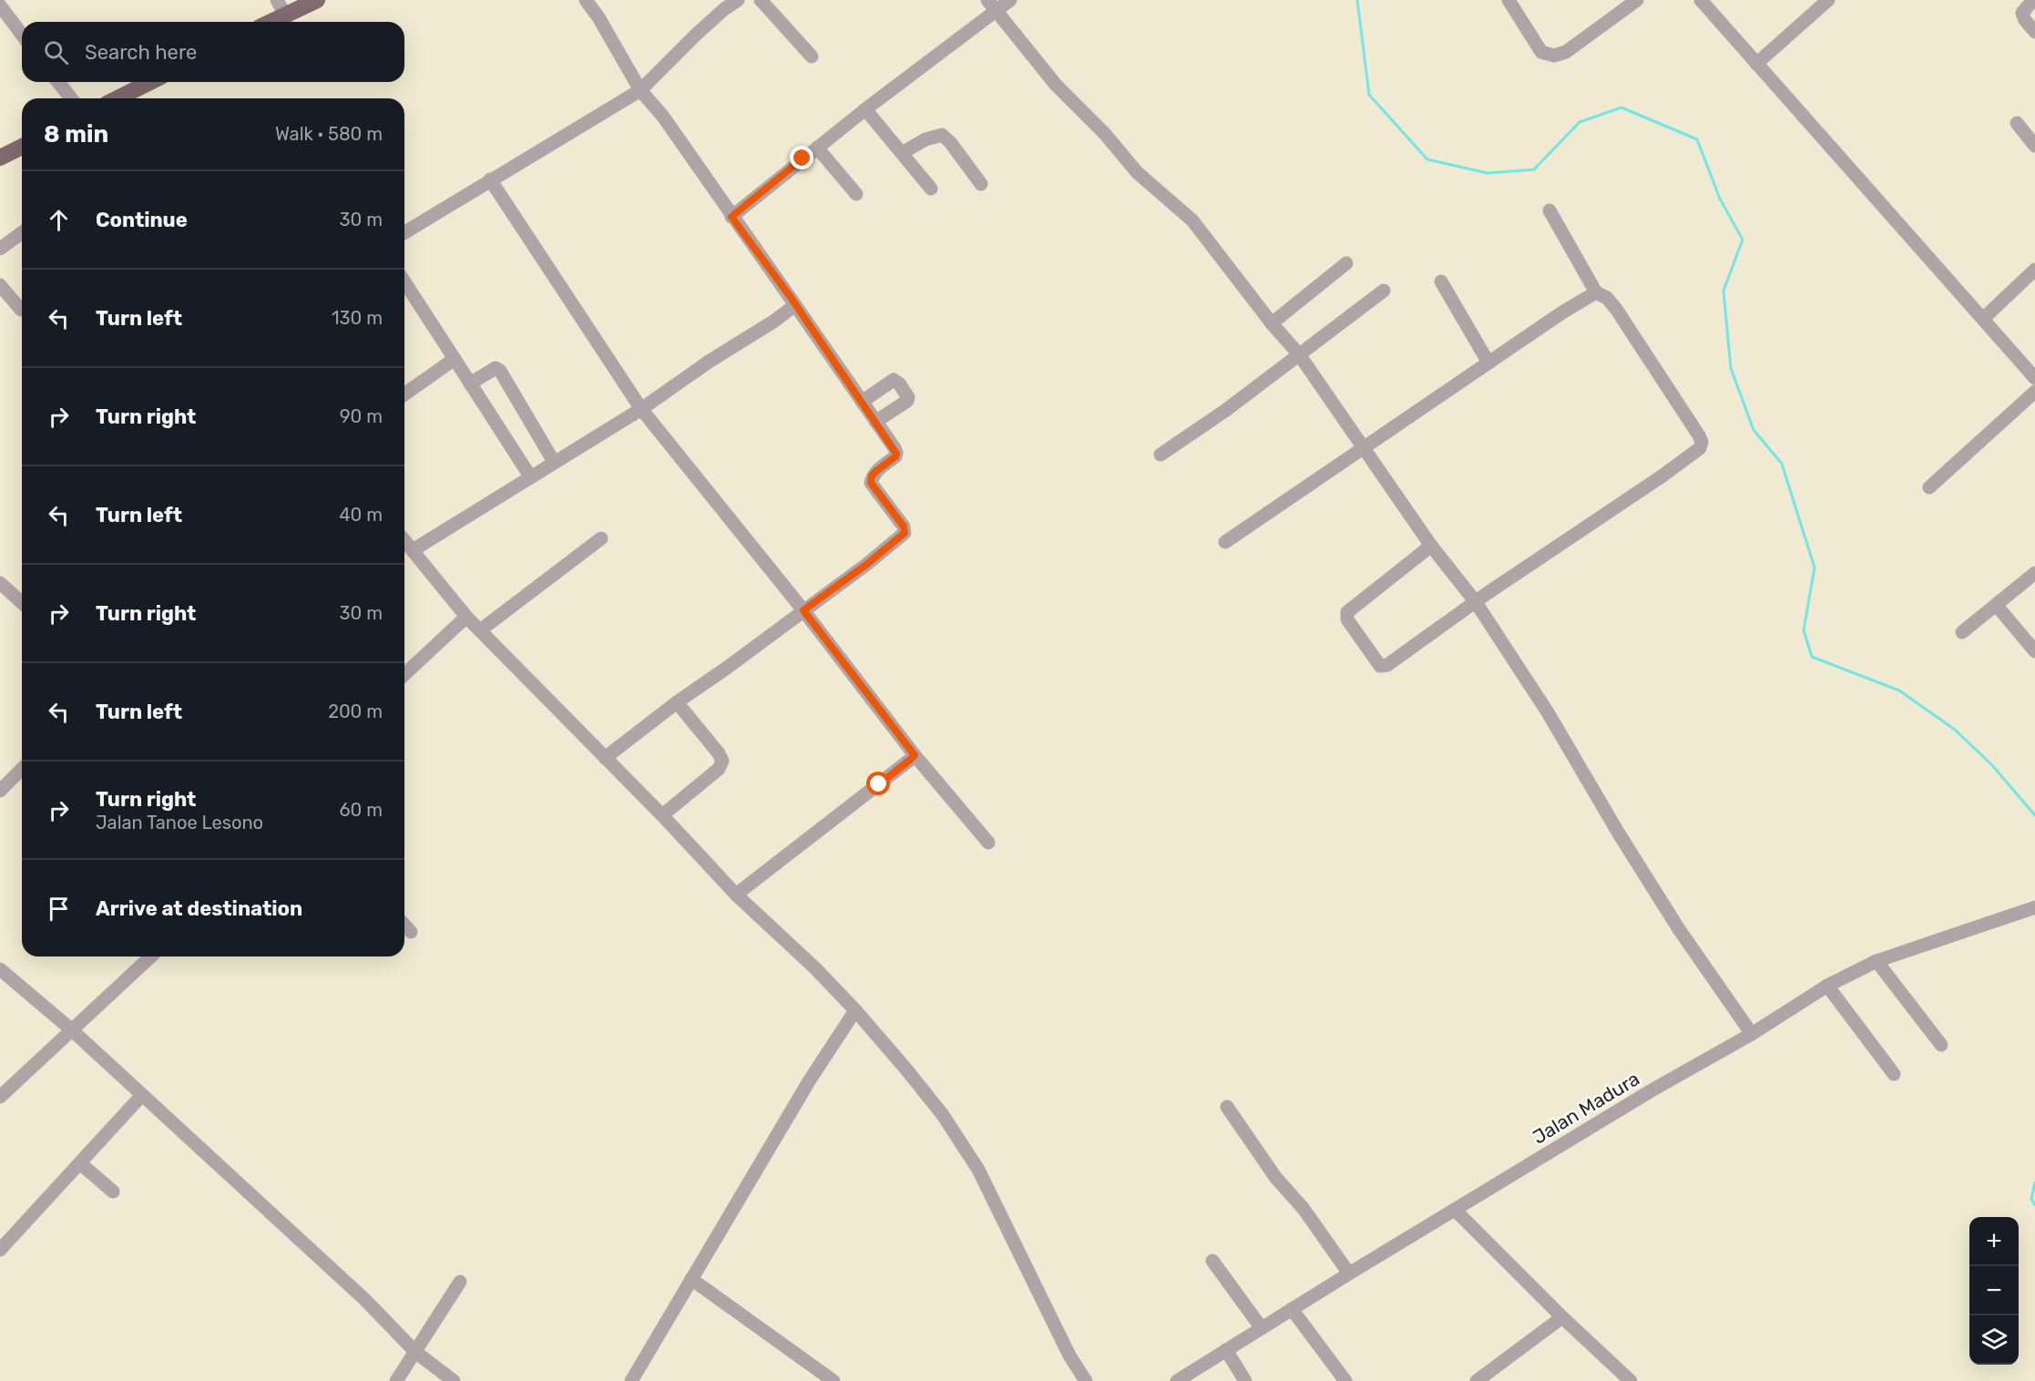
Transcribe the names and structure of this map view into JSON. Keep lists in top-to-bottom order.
{
  "streets": {
    "street": ["Jalan Madura"]
  },
  "page": {
    "search": "Search here",
    "heading": ["8 min", "Walk · 580 m"],
    "list": [
      ["Continue", "30 m"],
      ["Turn left", "130 m"],
      ["Turn right", "90 m"],
      ["Turn left", "40 m"],
      ["Turn right", "30 m"],
      ["Turn left", "200 m"],
      ["Turn right", "Jalan Tanoe Lesono", "60 m"],
      "Arrive at destination"
    ],
    "map_buttons": ["+", "−"]
  }
}
